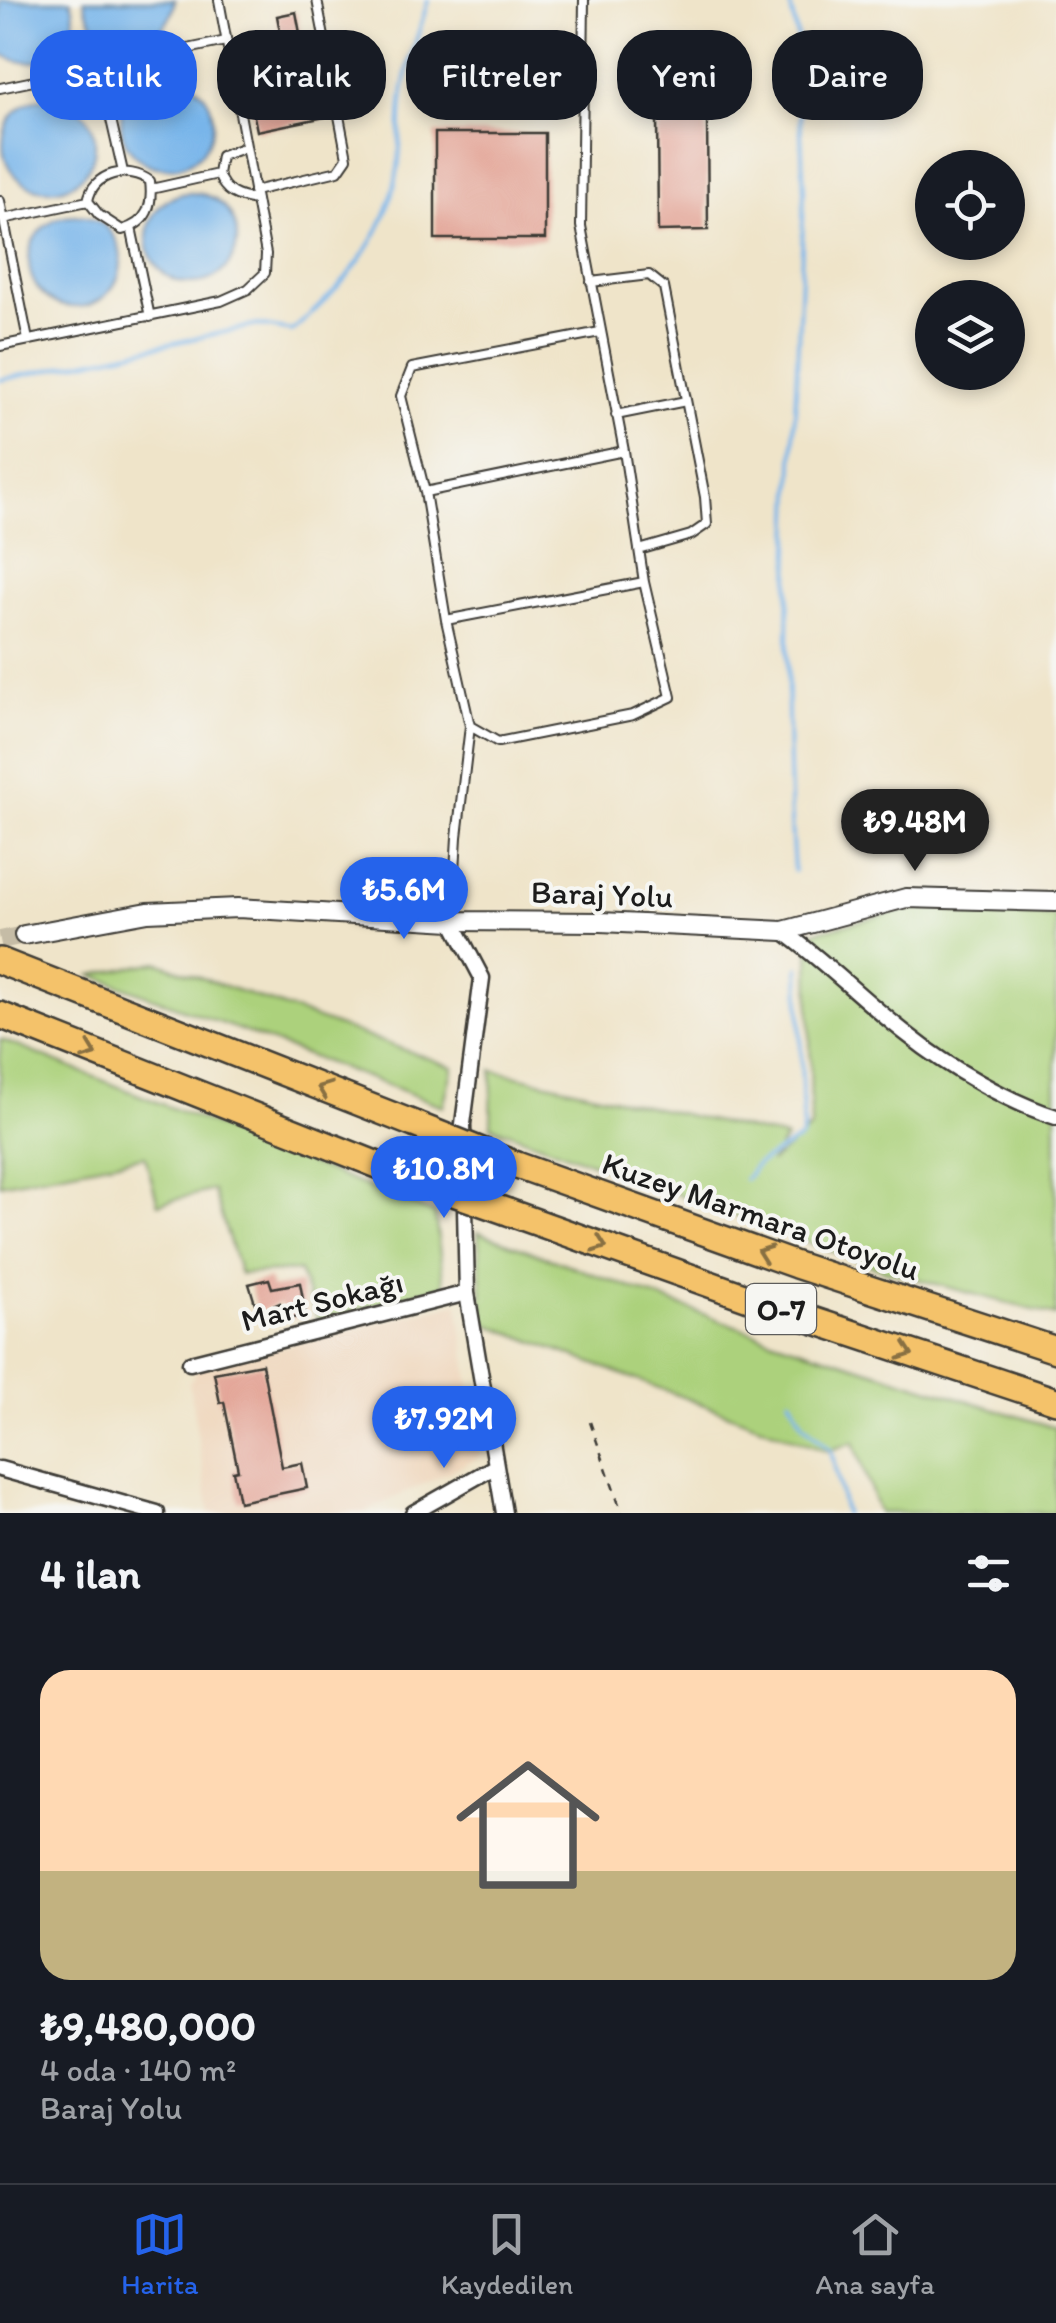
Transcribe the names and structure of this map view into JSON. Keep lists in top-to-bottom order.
{
  "streets": {
    "highway": ["Kuzey Marmara Otoyolu", "O-7"],
    "street": ["Baraj Yolu", "Mart Sokağı"]
  },
  "page": {
    "chip": [
      "Satılık",
      "Kiralık",
      "Filtreler",
      "Yeni",
      "Daire"
    ],
    "price": [
      "₺9.48M",
      "₺5.6M",
      "₺10.8M",
      "₺7.92M"
    ],
    "heading": "4 ilan",
    "list": [
      {
        "name": "₺9,480,000",
        "note": "4 oda · 140 m² · Baraj Yolu"
      }
    ],
    "tabs": ["Harita", "Kaydedilen", "Ana sayfa"]
  }
}
